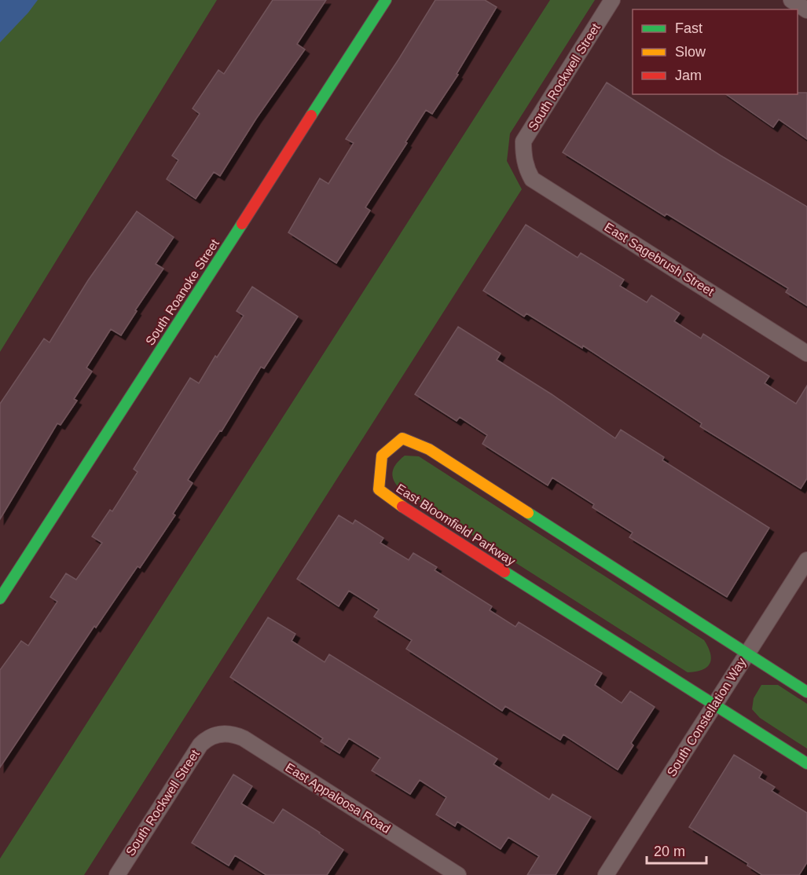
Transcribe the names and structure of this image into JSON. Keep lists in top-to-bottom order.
{
  "streets": {
    "street": [
      "South Rockwell Street",
      "East Sagebrush Street",
      "South Roanoke Street",
      "East Bloomfield Parkway",
      "South Constellation Way",
      "East Appaloosa Road"
    ]
  },
  "crossings": [
    ["South Rockwell Street", "East Sagebrush Street"],
    ["South Rockwell Street", "East Appaloosa Road"],
    ["East Bloomfield Parkway", "South Constellation Way"]
  ],
  "legend": ["Fast", "Slow", "Jam"],
  "scale_bar": "20 m"
}
